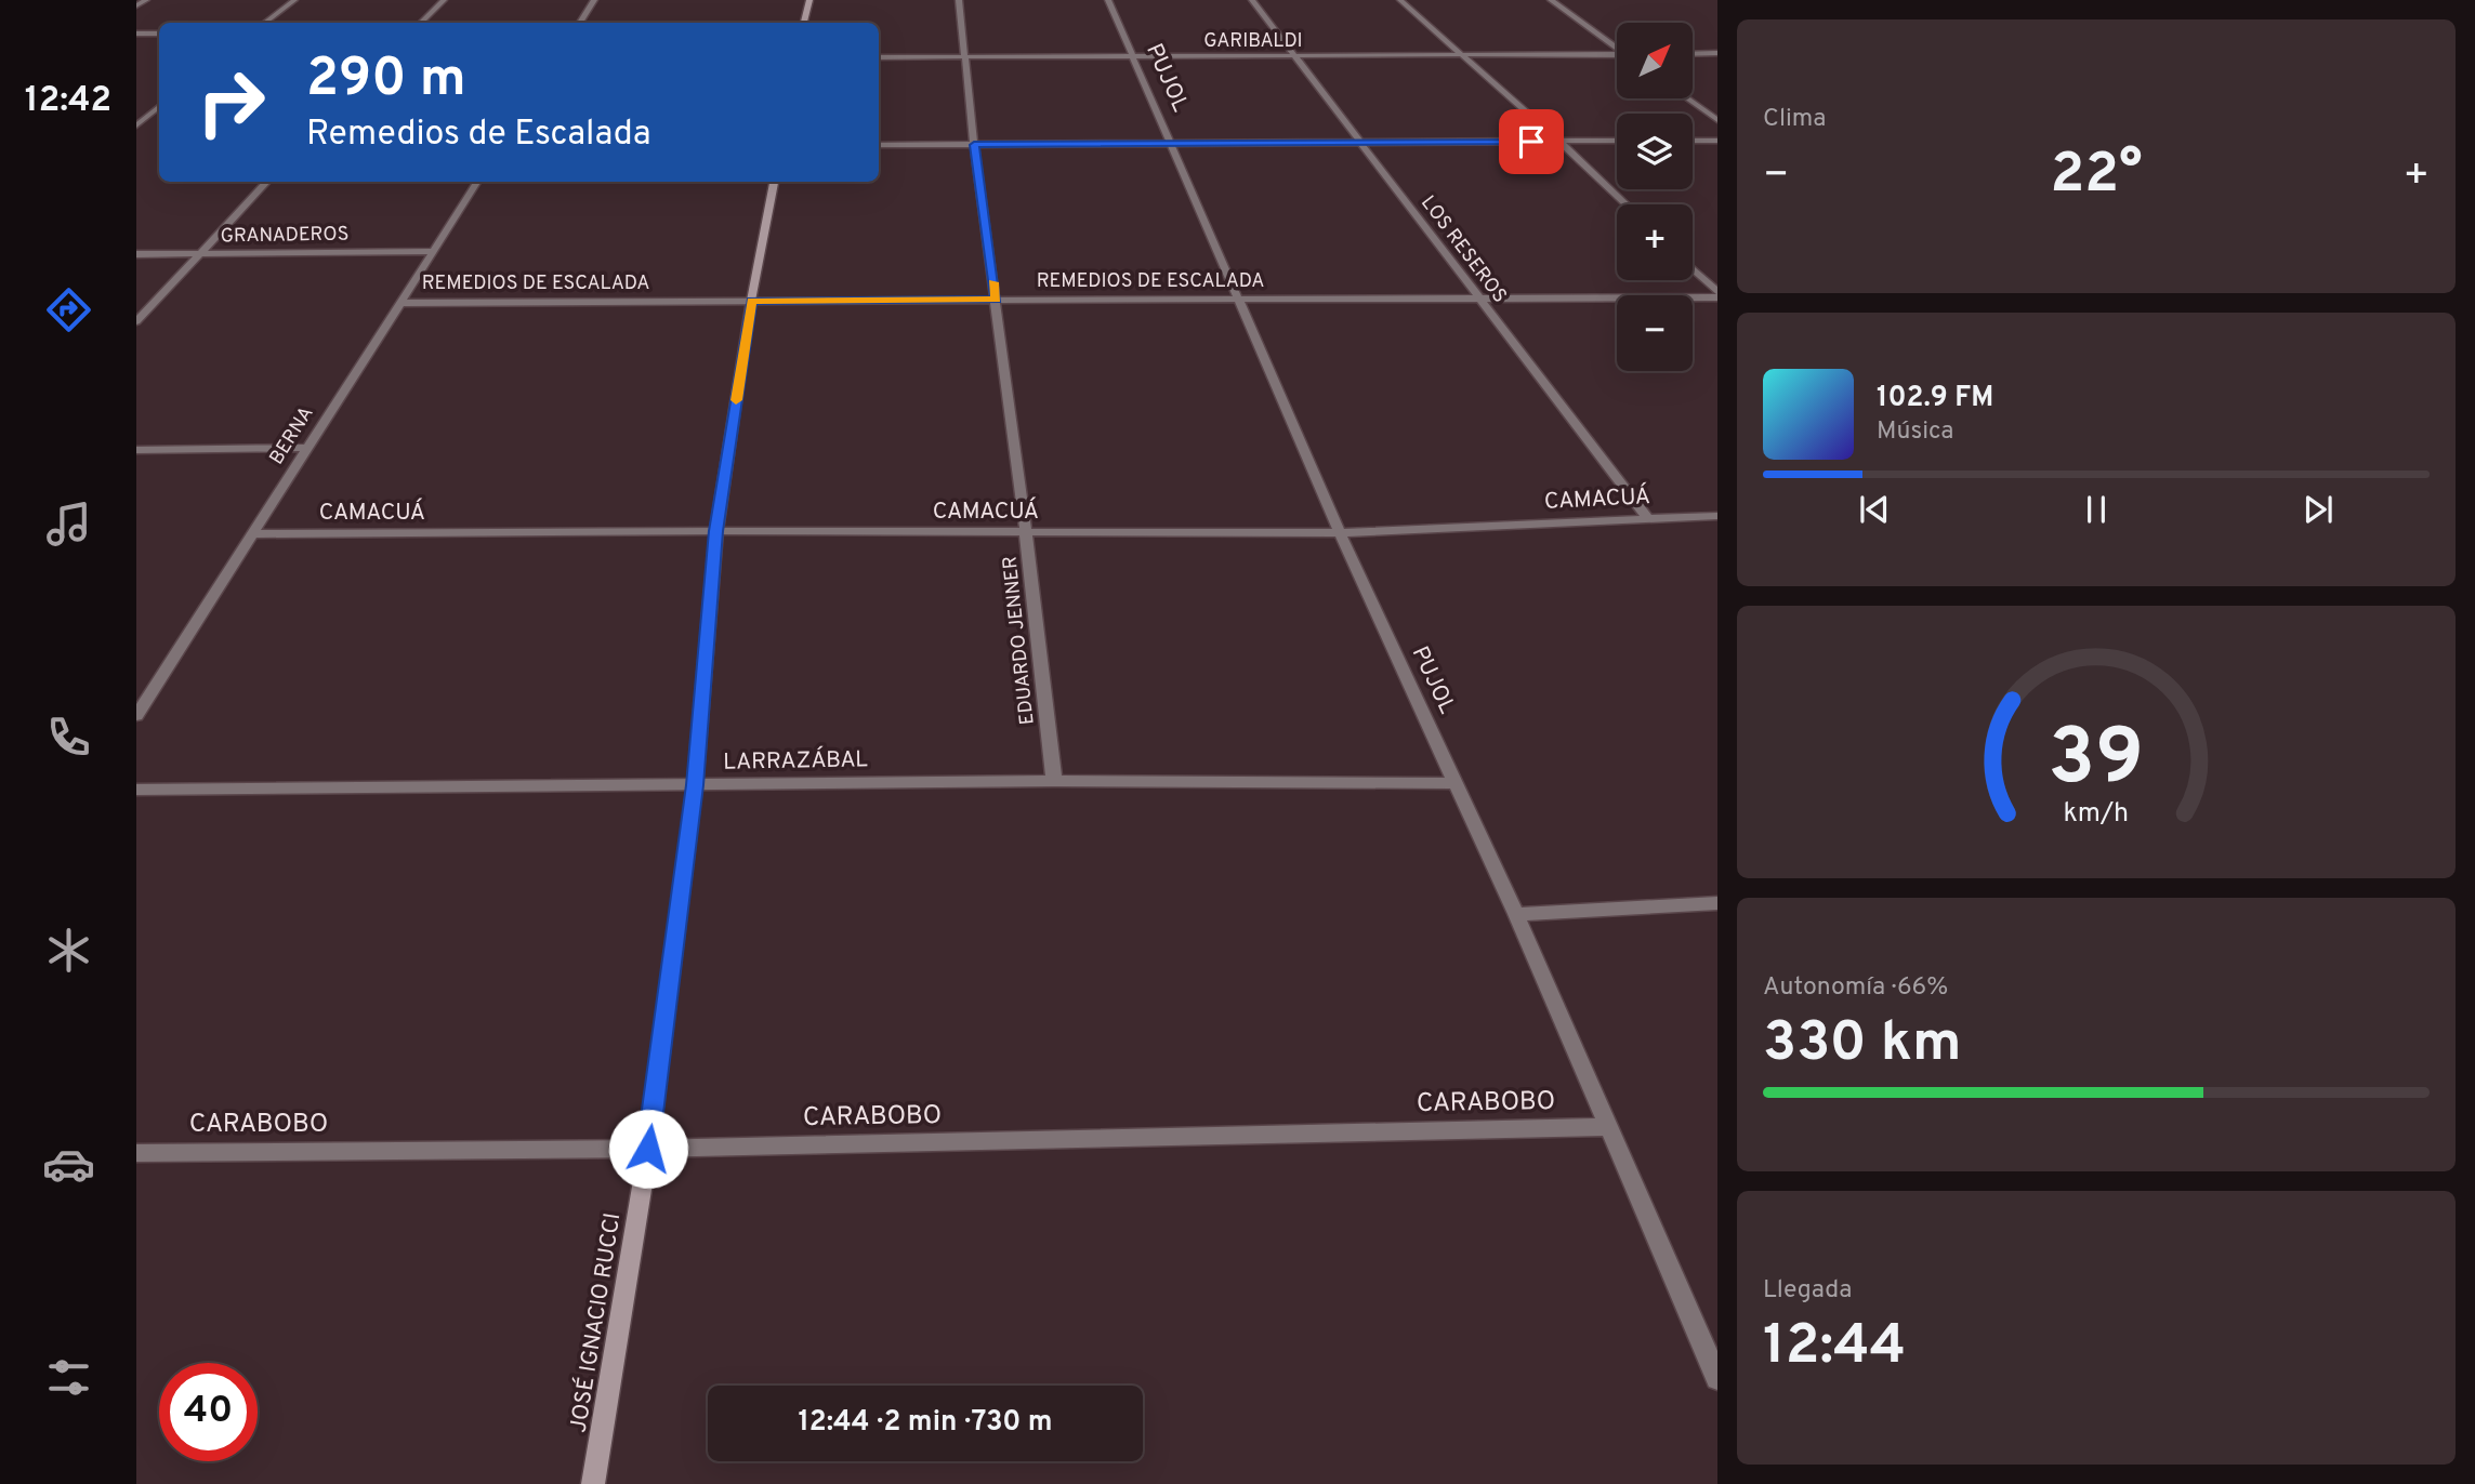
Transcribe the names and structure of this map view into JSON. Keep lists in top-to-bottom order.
{
  "streets": {
    "street": [
      "GARIBALDI",
      "PUJOL",
      "GRANADEROS",
      "LOS RESEROS",
      "REMEDIOS DE ESCALADA",
      "BERNA",
      "CAMACUÁ",
      "EDUARDO JENNER",
      "LARRAZÁBAL",
      "CARABOBO",
      "JOSÉ IGNACIO RUCCI"
    ]
  },
  "crossings": [
    ["GARIBALDI", "PUJOL"],
    ["GARIBALDI", "LOS RESEROS"],
    ["GARIBALDI", "EDUARDO JENNER"],
    ["PUJOL", "REMEDIOS DE ESCALADA"],
    ["PUJOL", "CAMACUÁ"],
    ["PUJOL", "LARRAZÁBAL"],
    ["PUJOL", "CARABOBO"],
    ["GRANADEROS", "BERNA"],
    ["LOS RESEROS", "REMEDIOS DE ESCALADA"],
    ["LOS RESEROS", "CAMACUÁ"],
    ["REMEDIOS DE ESCALADA", "BERNA"],
    ["REMEDIOS DE ESCALADA", "EDUARDO JENNER"],
    ["REMEDIOS DE ESCALADA", "JOSÉ IGNACIO RUCCI"],
    ["BERNA", "CAMACUÁ"],
    ["CAMACUÁ", "EDUARDO JENNER"],
    ["CAMACUÁ", "JOSÉ IGNACIO RUCCI"],
    ["EDUARDO JENNER", "LARRAZÁBAL"],
    ["LARRAZÁBAL", "JOSÉ IGNACIO RUCCI"],
    ["CARABOBO", "JOSÉ IGNACIO RUCCI"]
  ],
  "north": "top right",
  "page": {
    "tabs": "12:42",
    "tile": [
      "Clima",
      ["Autonomía · 66%", "330 km"],
      ["Llegada", "12:44"]
    ],
    "map_buttons": ["+", "−"],
    "turn": ["290 m", "Remedios de Escalada"],
    "heat": ["−", "22°", "+"],
    "song": ["102.9 FM", "Música"],
    "limit": "40",
    "trip": "12:44 · 2 min · 730 m",
    "gauge": ["39", "km/h"]
  }
}
